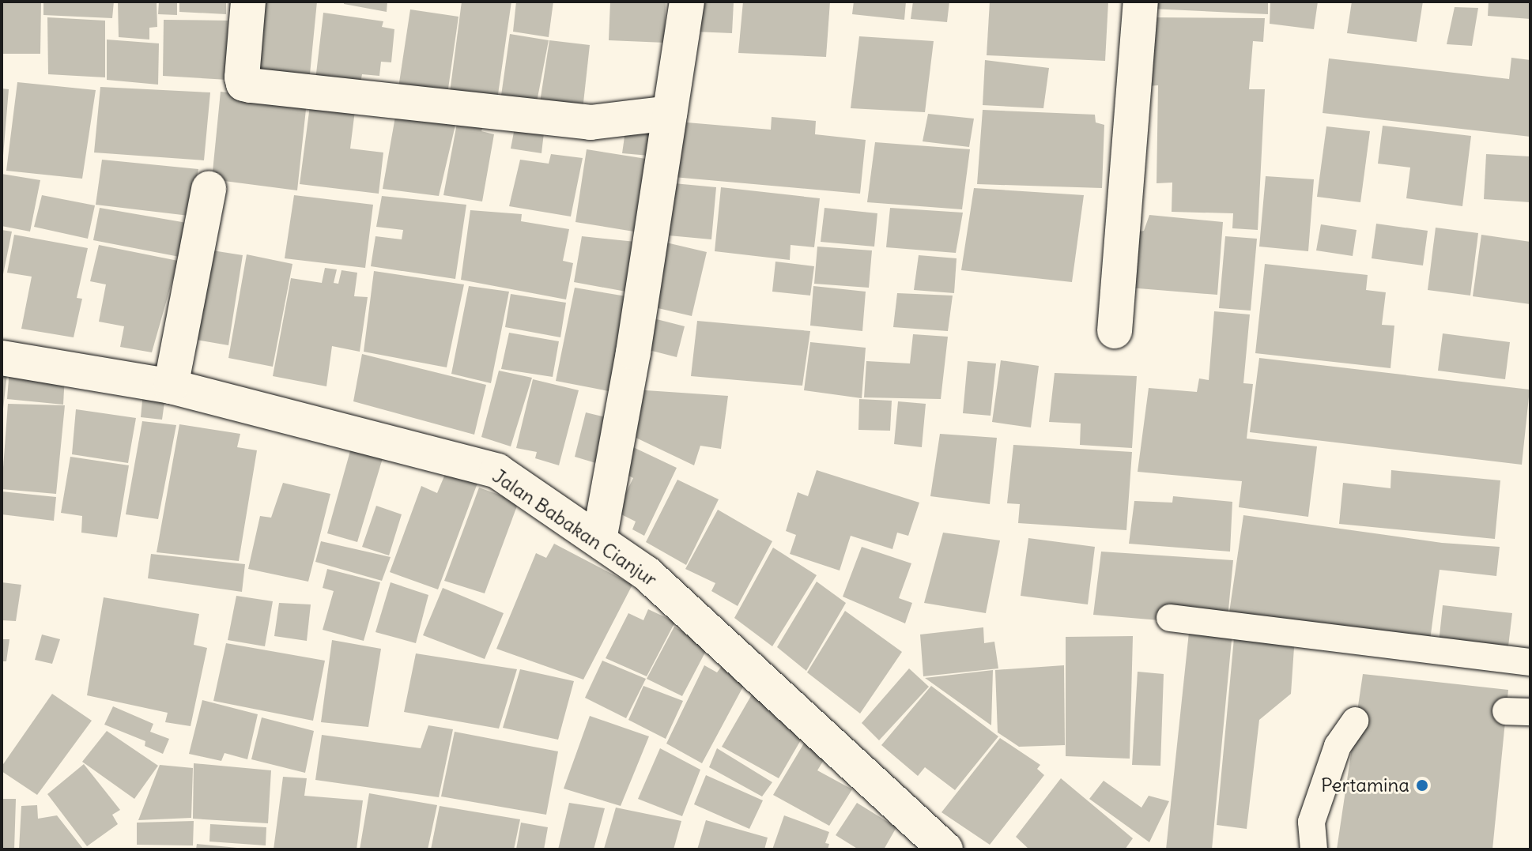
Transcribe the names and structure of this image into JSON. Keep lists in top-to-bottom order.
{
  "streets": {
    "street": ["Jalan Babakan Cianjur"]
  },
  "places": ["Pertamina"]
}
